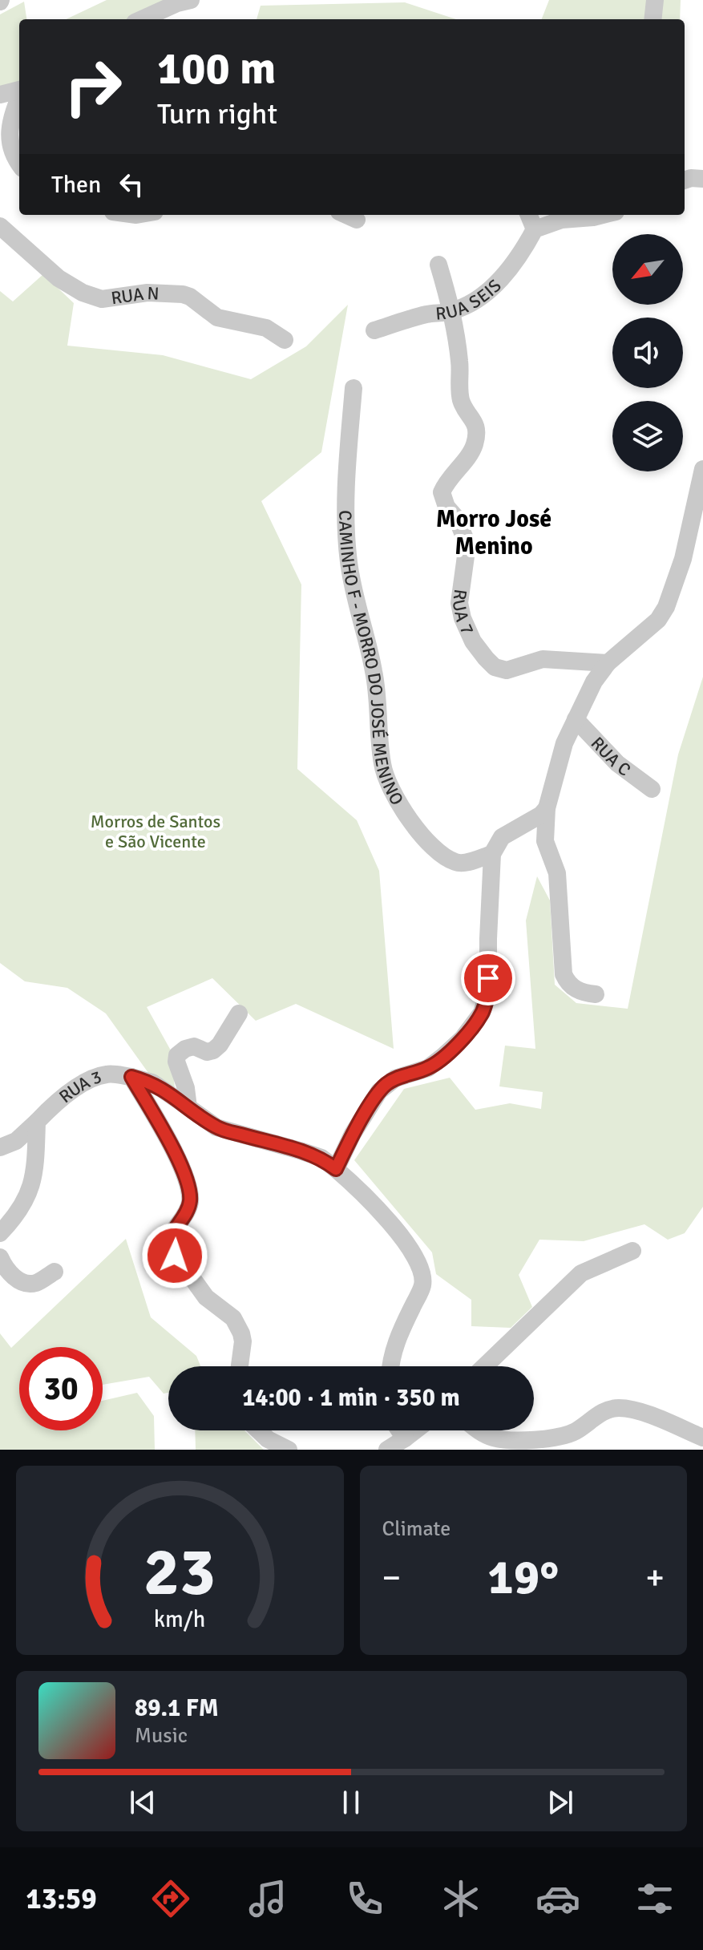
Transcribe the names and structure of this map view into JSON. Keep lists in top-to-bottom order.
{
  "streets": {
    "street": [
      "RUA SEIS",
      "RUA N",
      "RUA 7",
      "CAMINHO F - MORRO DO JOSÉ MENINO",
      "RUA C",
      "RUA 3"
    ]
  },
  "crossings": [
    ["RUA SEIS", "RUA 7"]
  ],
  "districts": ["Morro José Menino"],
  "parks": ["Morros de Santos e São Vicente"],
  "north": "bottom left",
  "page": {
    "turn": ["100 m", "Turn right"],
    "then": "Then",
    "limit": "30",
    "trip": "14:00 · 1 min · 350 m",
    "tile": "Climate",
    "heat": ["−", "19°", "+"],
    "song": ["89.1 FM", "Music"],
    "tabs": "13:59",
    "gauge": ["23", "km/h"]
  }
}
